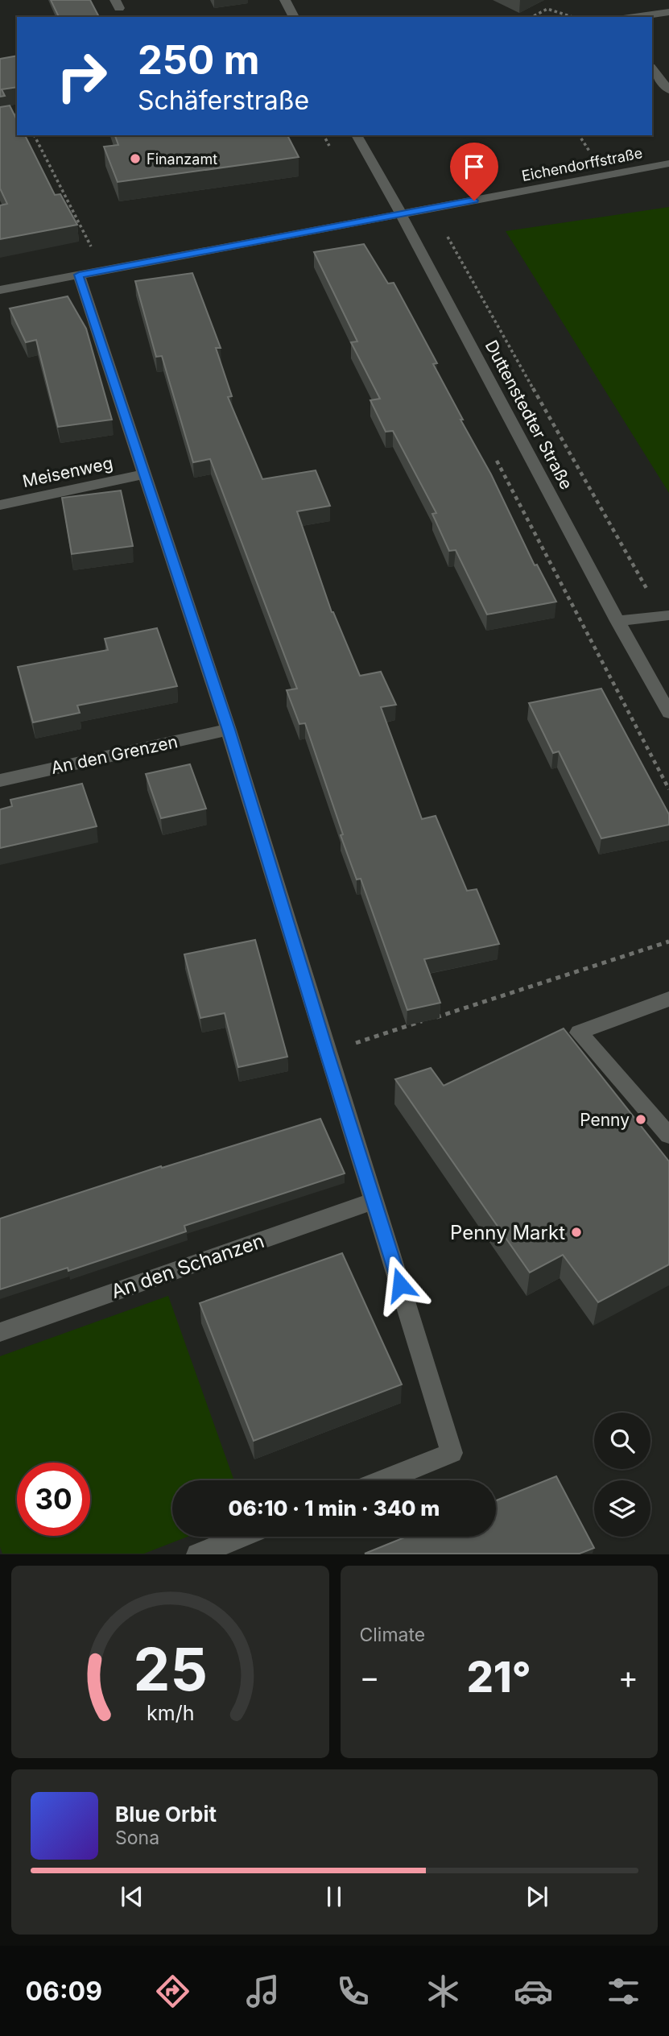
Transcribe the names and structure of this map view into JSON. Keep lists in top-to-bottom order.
{
  "streets": {
    "street": [
      "Eichendorffstraße",
      "Duttenstedter Straße",
      "Meisenweg",
      "An den Grenzen",
      "An den Schanzen"
    ]
  },
  "crossings": [
    ["Eichendorffstraße", "Duttenstedter Straße"]
  ],
  "places": ["Finanzamt", "Penny", "Penny Markt"],
  "page": {
    "turn": ["250 m", "Schäferstraße"],
    "limit": "30",
    "trip": "06:10 · 1 min · 340 m",
    "tile": "Climate",
    "heat": ["−", "21°", "+"],
    "song": ["Blue Orbit", "Sona"],
    "tabs": "06:09",
    "gauge": ["25", "km/h"]
  }
}
